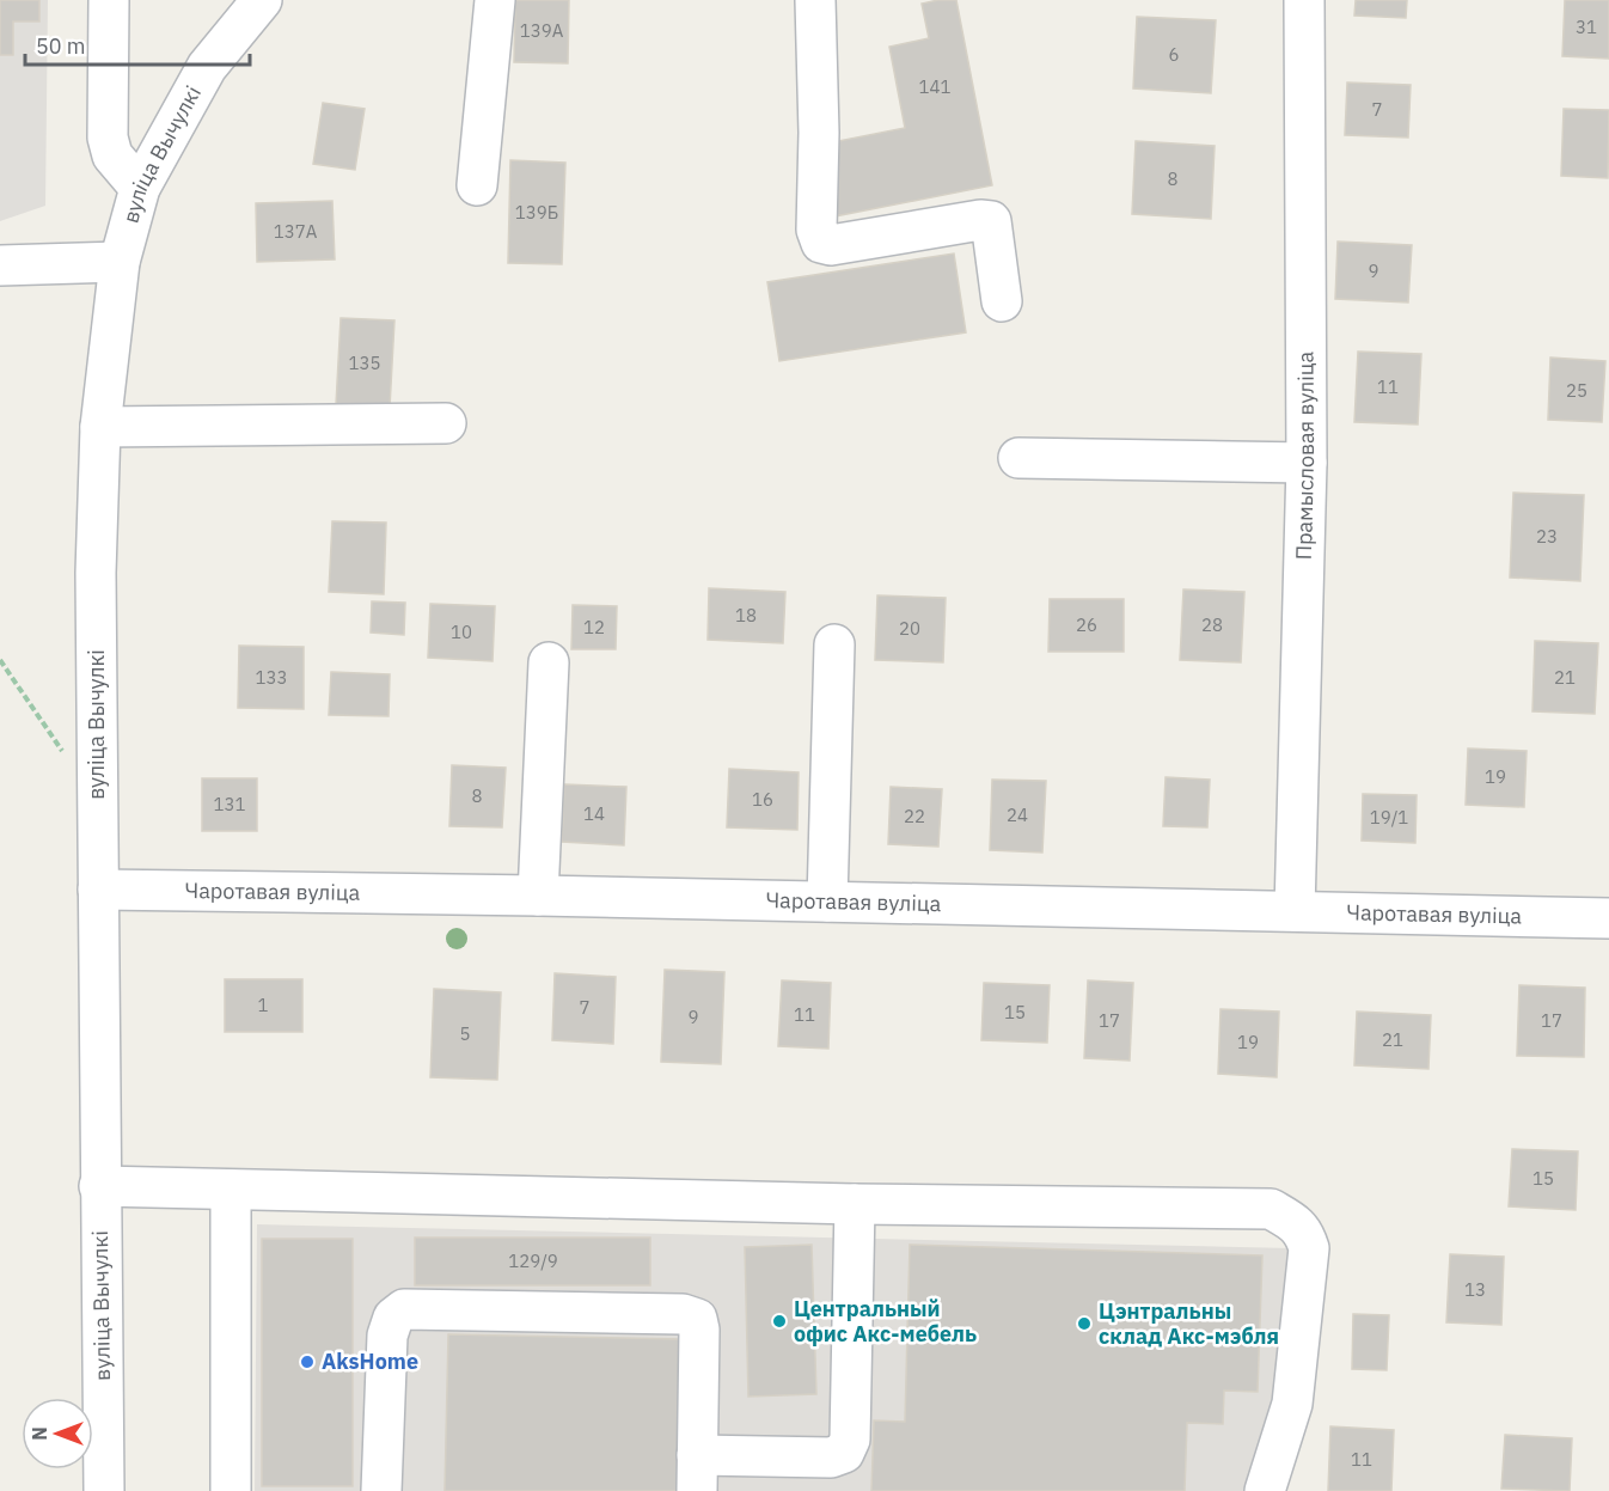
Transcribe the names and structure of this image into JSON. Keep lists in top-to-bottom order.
{
  "streets": {
    "street": ["вуліца Вычулкі", "Прамысловая вуліца", "Чаротавая вуліца"]
  },
  "crossings": [
    ["вуліца Вычулкі", "Чаротавая вуліца"],
    ["Прамысловая вуліца", "Чаротавая вуліца"]
  ],
  "places": ["Центральный офис Акс-мебель", "Цэнтральны склад Акс-мэбля", "AksHome"],
  "house_numbers": [
    "31",
    "139А",
    "6",
    "141",
    "7",
    "8",
    "139Б",
    "137А",
    "9",
    "135",
    "11",
    "25",
    "23",
    "18",
    "26",
    "28",
    "12",
    "20",
    "10",
    "133",
    "21",
    "19",
    "8",
    "16",
    "131",
    "14",
    "24",
    "22",
    "19/1",
    "1",
    "7",
    "15",
    "11",
    "9",
    "17",
    "17",
    "5",
    "21",
    "19",
    "15",
    "129/9",
    "13",
    "11"
  ],
  "scale_bar": "50 m",
  "north": "left"
}
